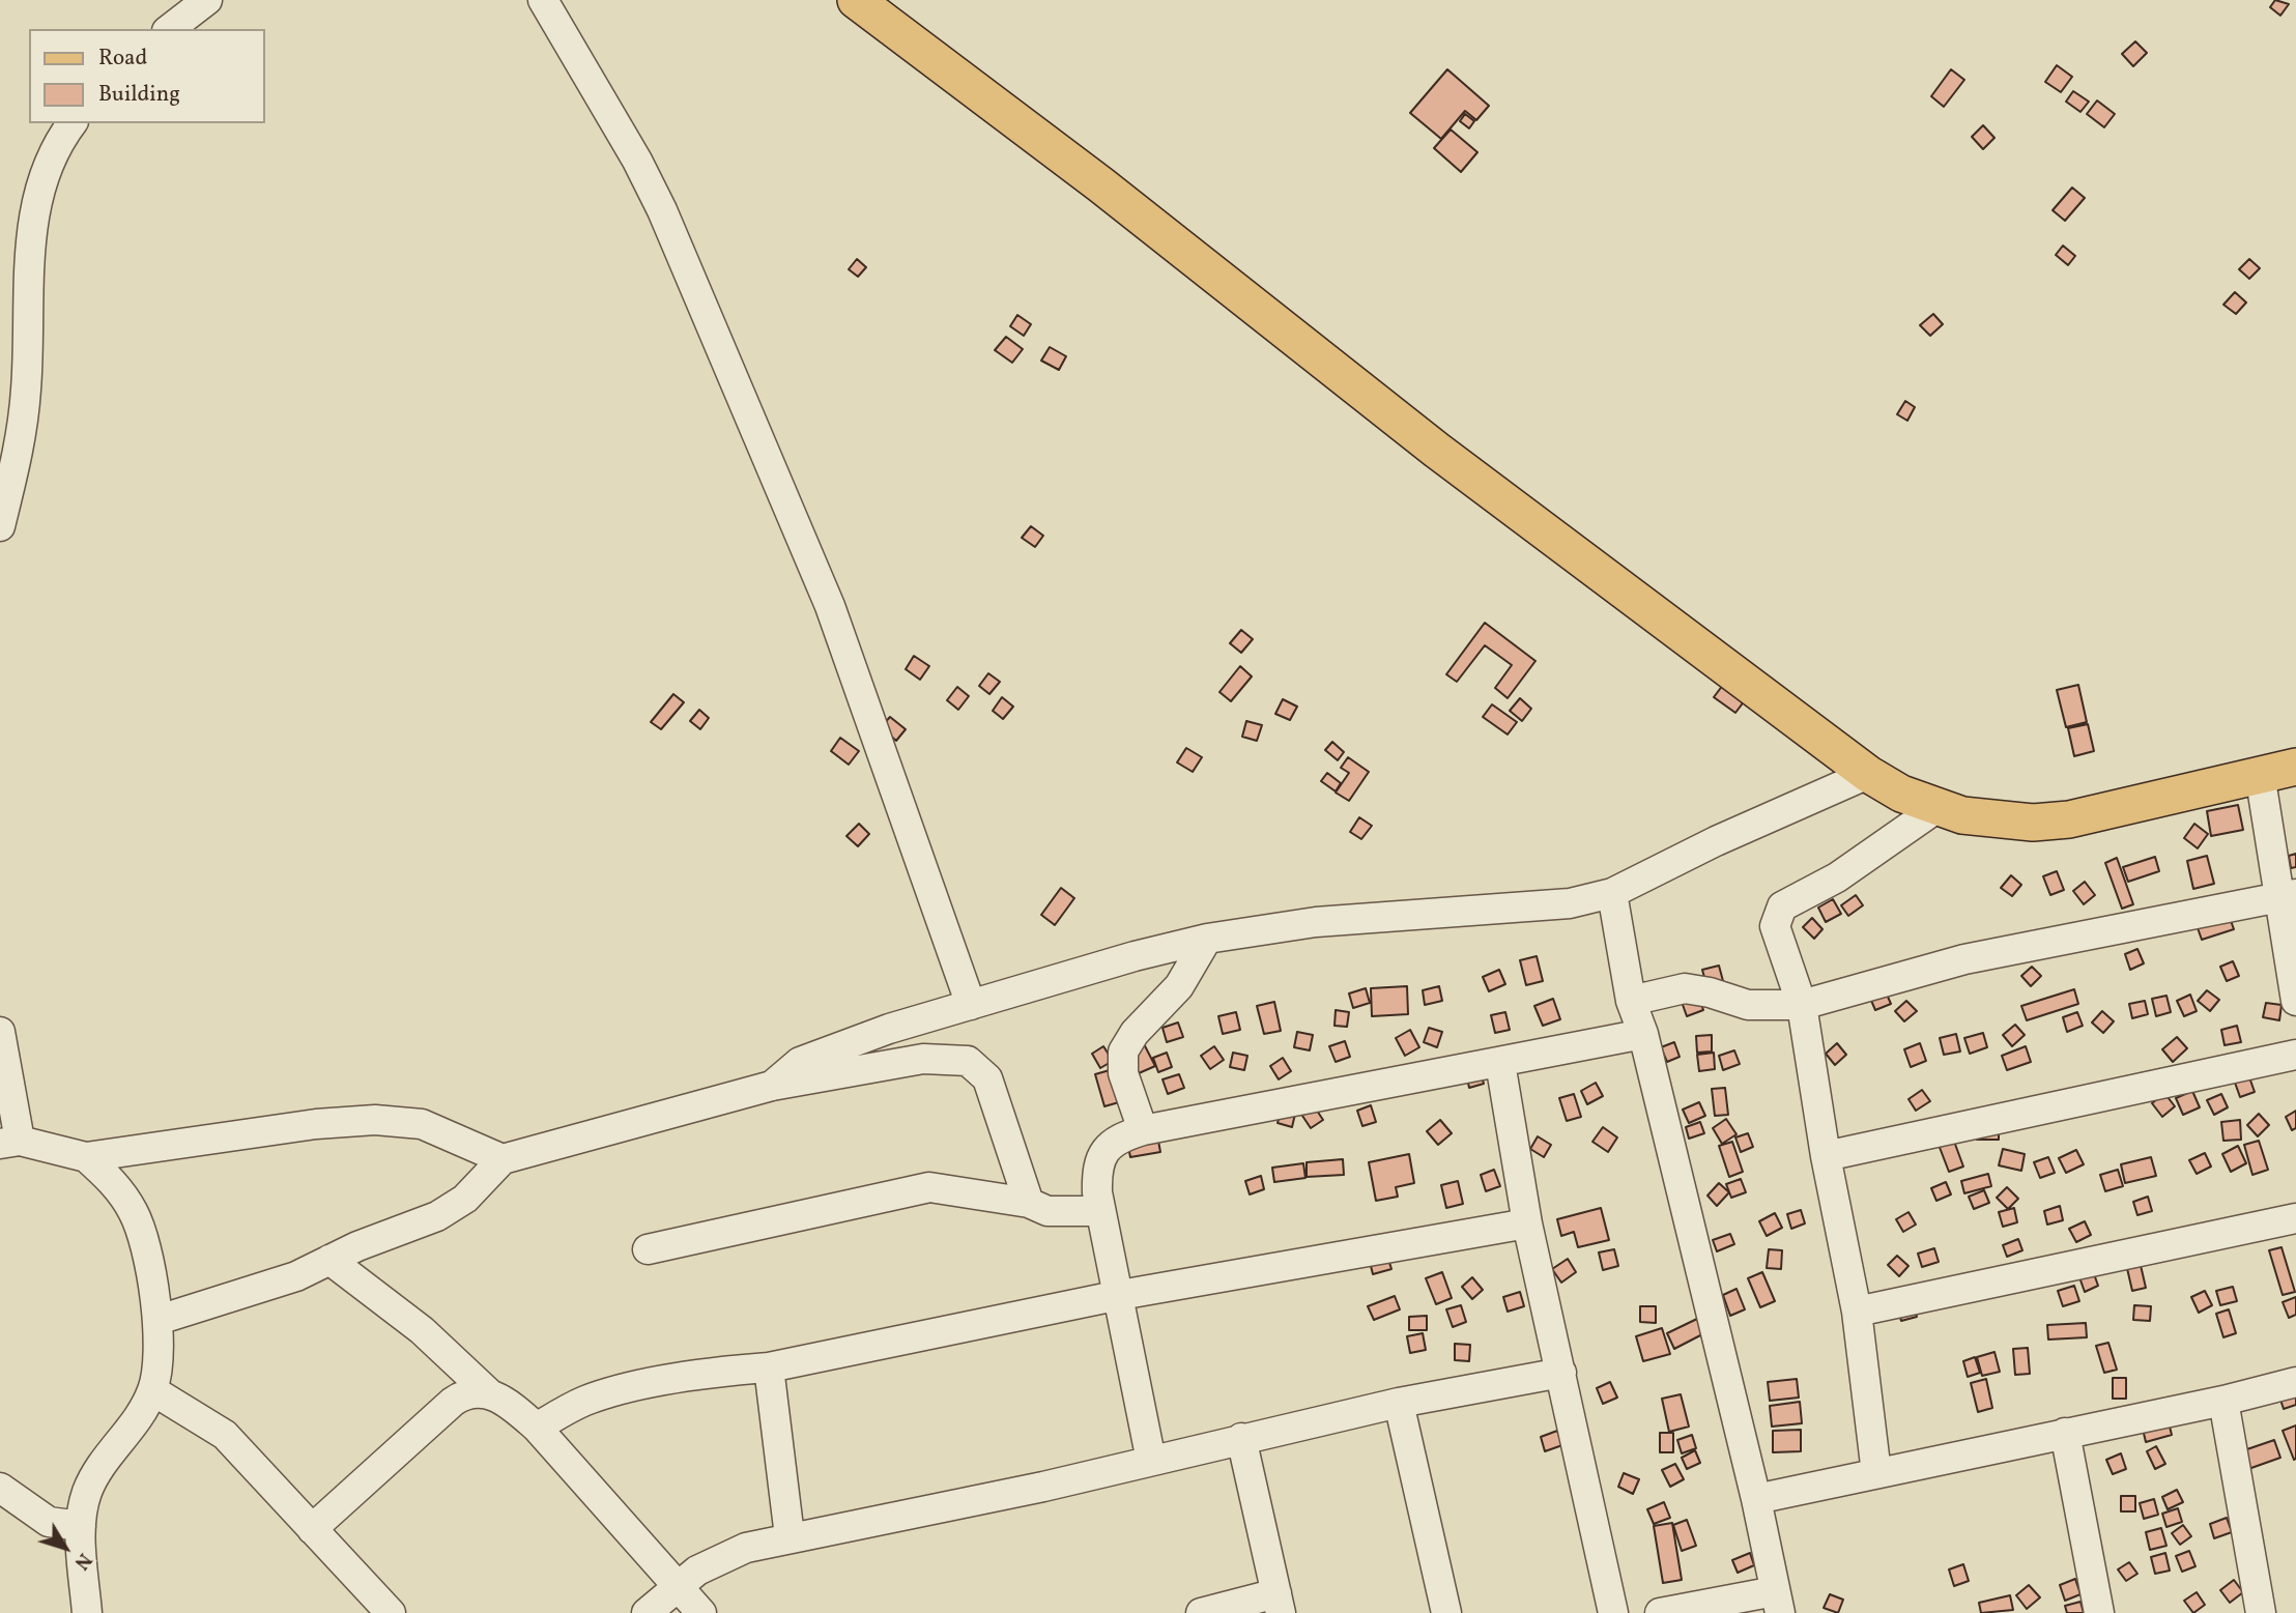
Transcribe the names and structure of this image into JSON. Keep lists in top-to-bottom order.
{
  "legend": ["Road", "Building"],
  "north": "bottom right"
}
